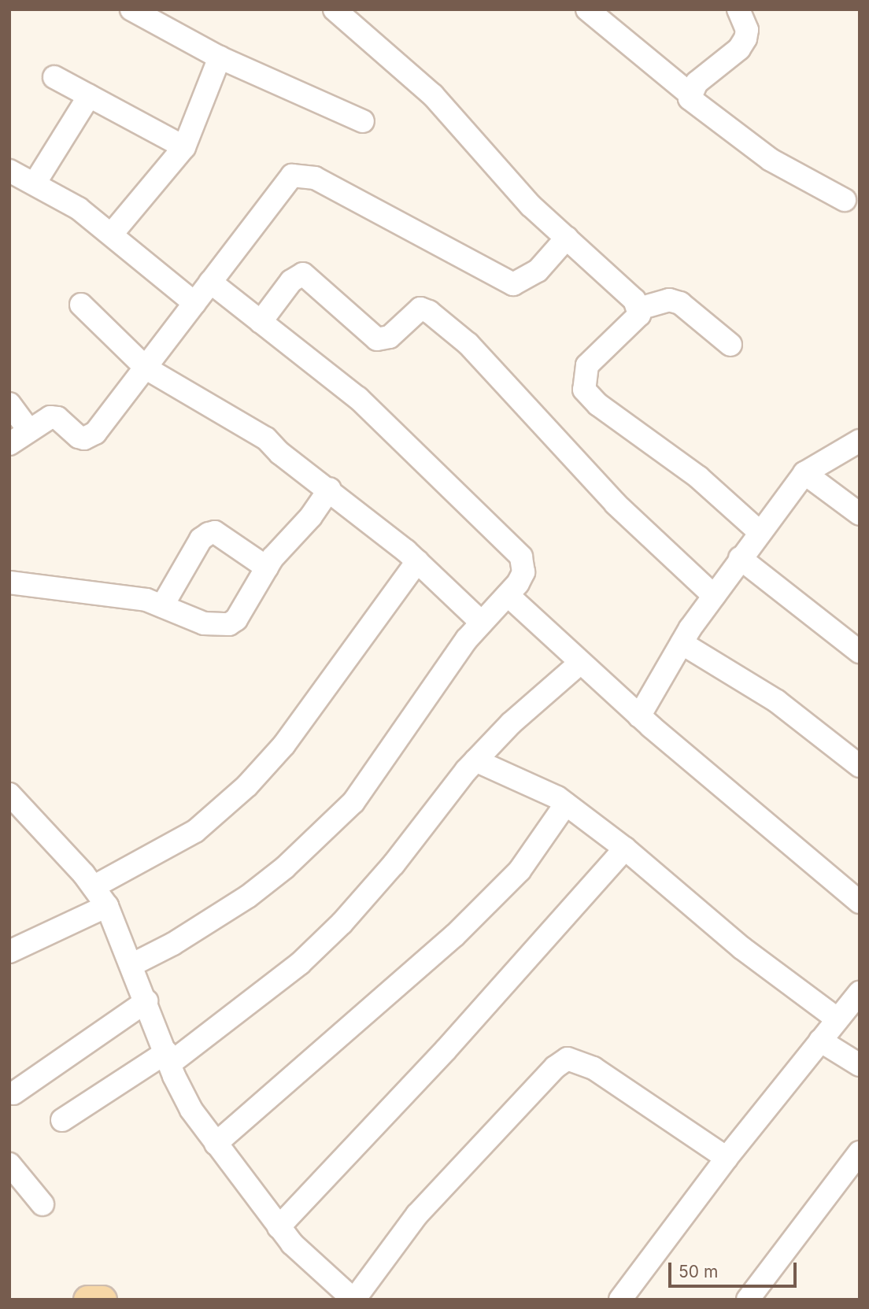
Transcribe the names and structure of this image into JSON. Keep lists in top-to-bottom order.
{
  "scale_bar": "50 m"
}
